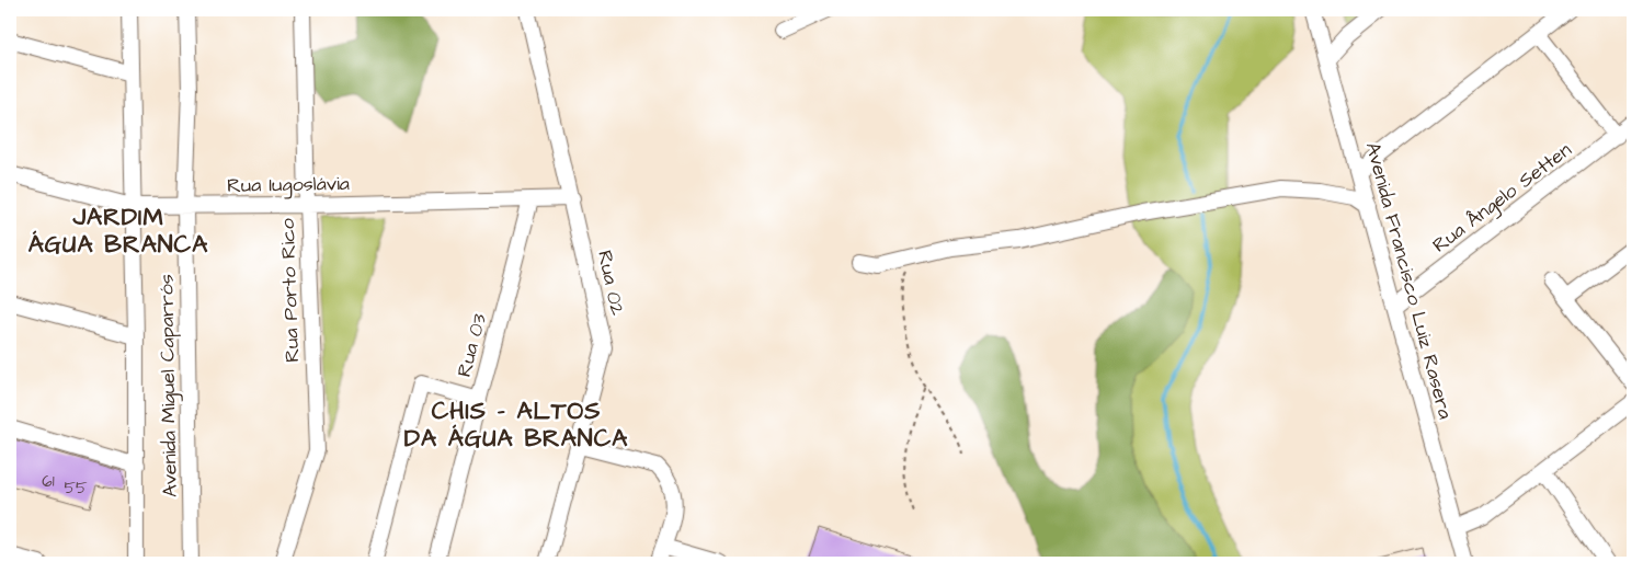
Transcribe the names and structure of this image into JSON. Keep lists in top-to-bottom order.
{
  "streets": {
    "street": [
      "Rua Iugoslávia",
      "Rua Ângelo Setten",
      "Avenida Francisco Luiz Rasera",
      "Rua 02",
      "Rua Porto Rico",
      "Rua 03",
      "Avenida Miguel Caparrós"
    ]
  },
  "crossings": [
    ["Rua Iugoslávia", "Rua 02"],
    ["Rua Iugoslávia", "Rua Porto Rico"],
    ["Rua Iugoslávia", "Rua 03"],
    ["Rua Iugoslávia", "Avenida Miguel Caparrós"],
    ["Rua Ângelo Setten", "Avenida Francisco Luiz Rasera"]
  ],
  "districts": ["JARDIM ÁGUA BRANCA", "CHIS - ALTOS DA ÁGUA BRANCA"],
  "house_numbers": ["61", "55"]
}
